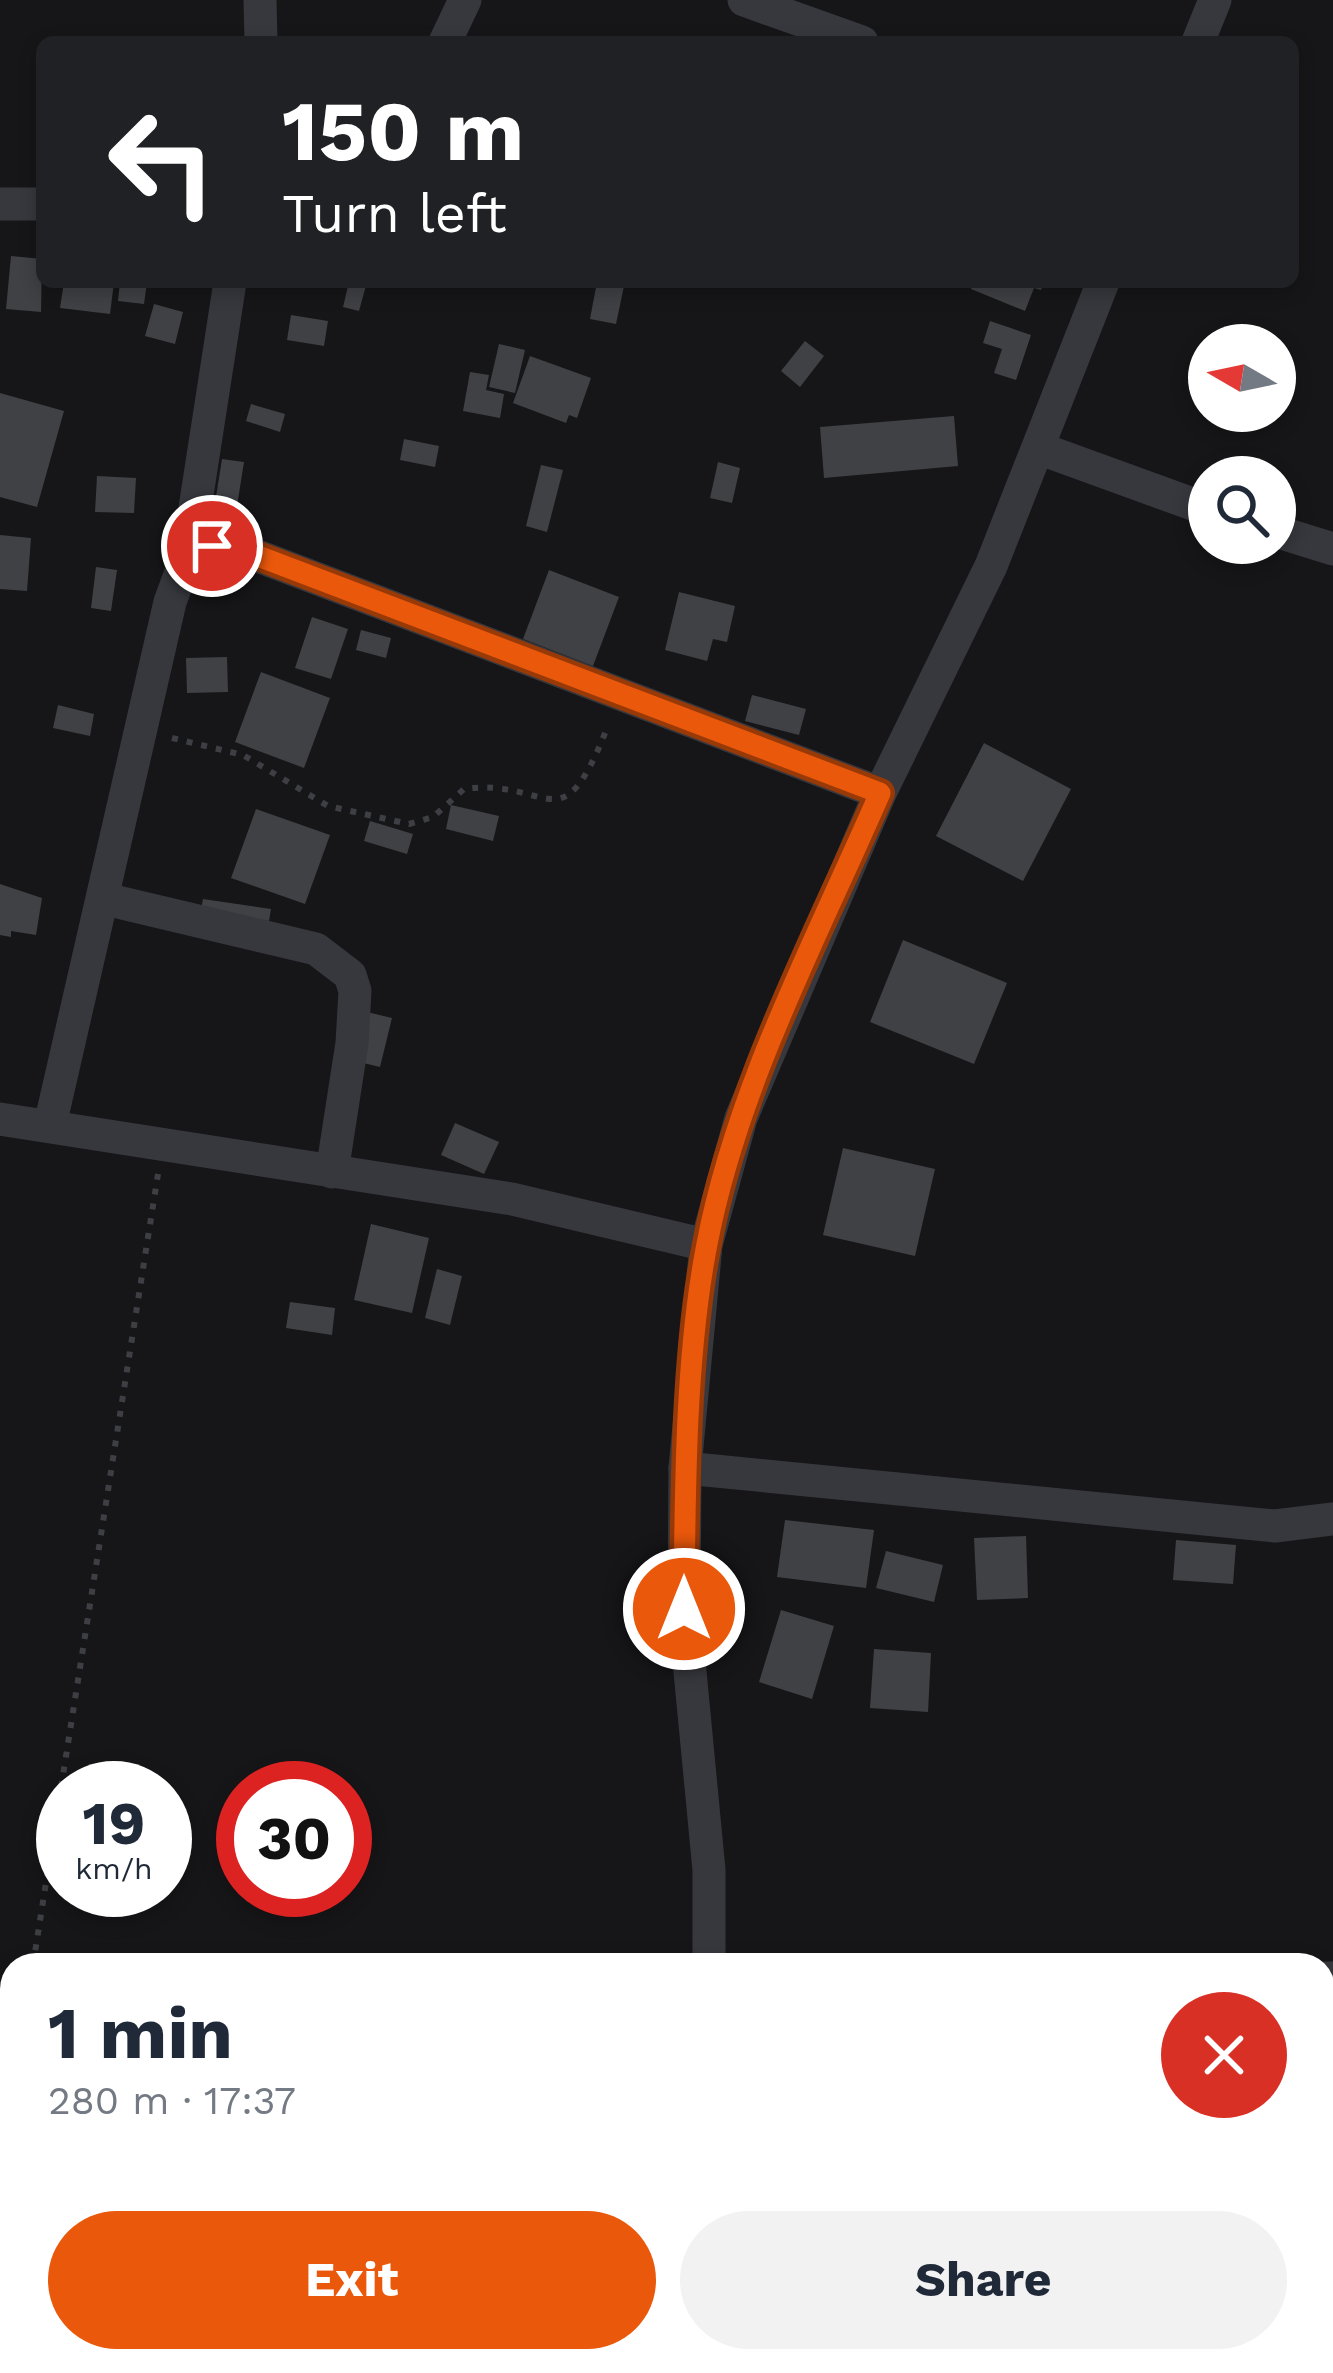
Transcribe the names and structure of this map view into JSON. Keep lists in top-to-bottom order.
{
  "north": "left",
  "page": {
    "turn": ["150 m", "Turn left"],
    "speed": "19 km/h",
    "limit": "30",
    "heading": ["1 min", "280 m · 17:37"],
    "buttons": ["Exit", "Share"]
  }
}
